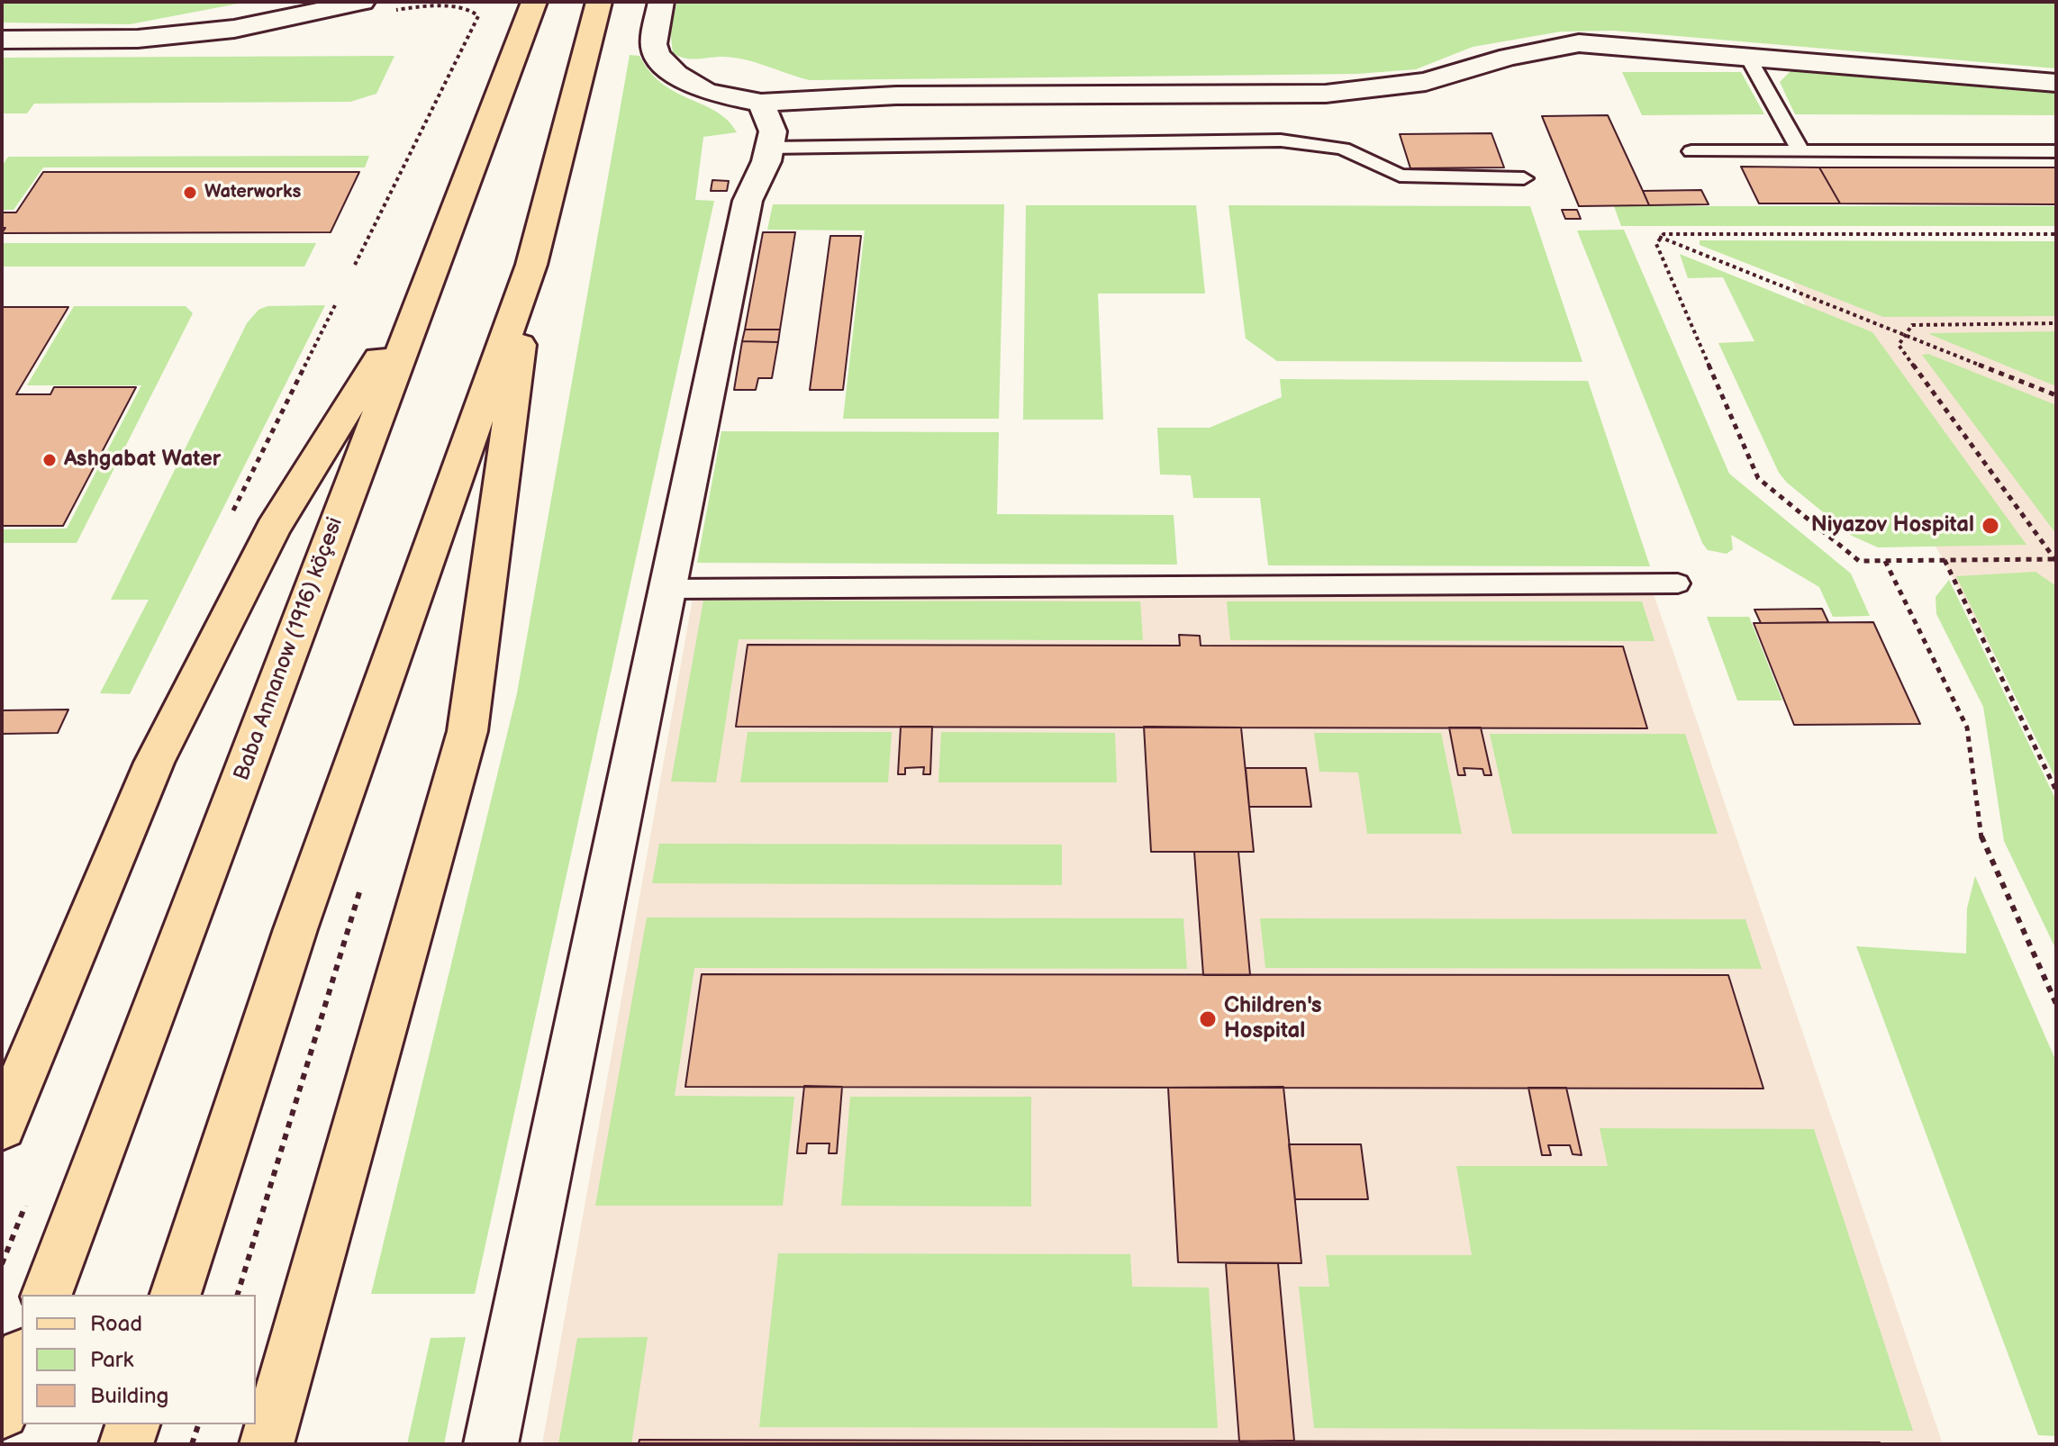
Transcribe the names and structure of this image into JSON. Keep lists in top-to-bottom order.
{
  "streets": {
    "main road": ["Baba Annanow (1916) köçesi"]
  },
  "places": [
    "Waterworks",
    "Ashgabat Water",
    "Niyazov Hospital",
    "Children's Hospital"
  ],
  "legend": ["Road", "Park", "Building"]
}
